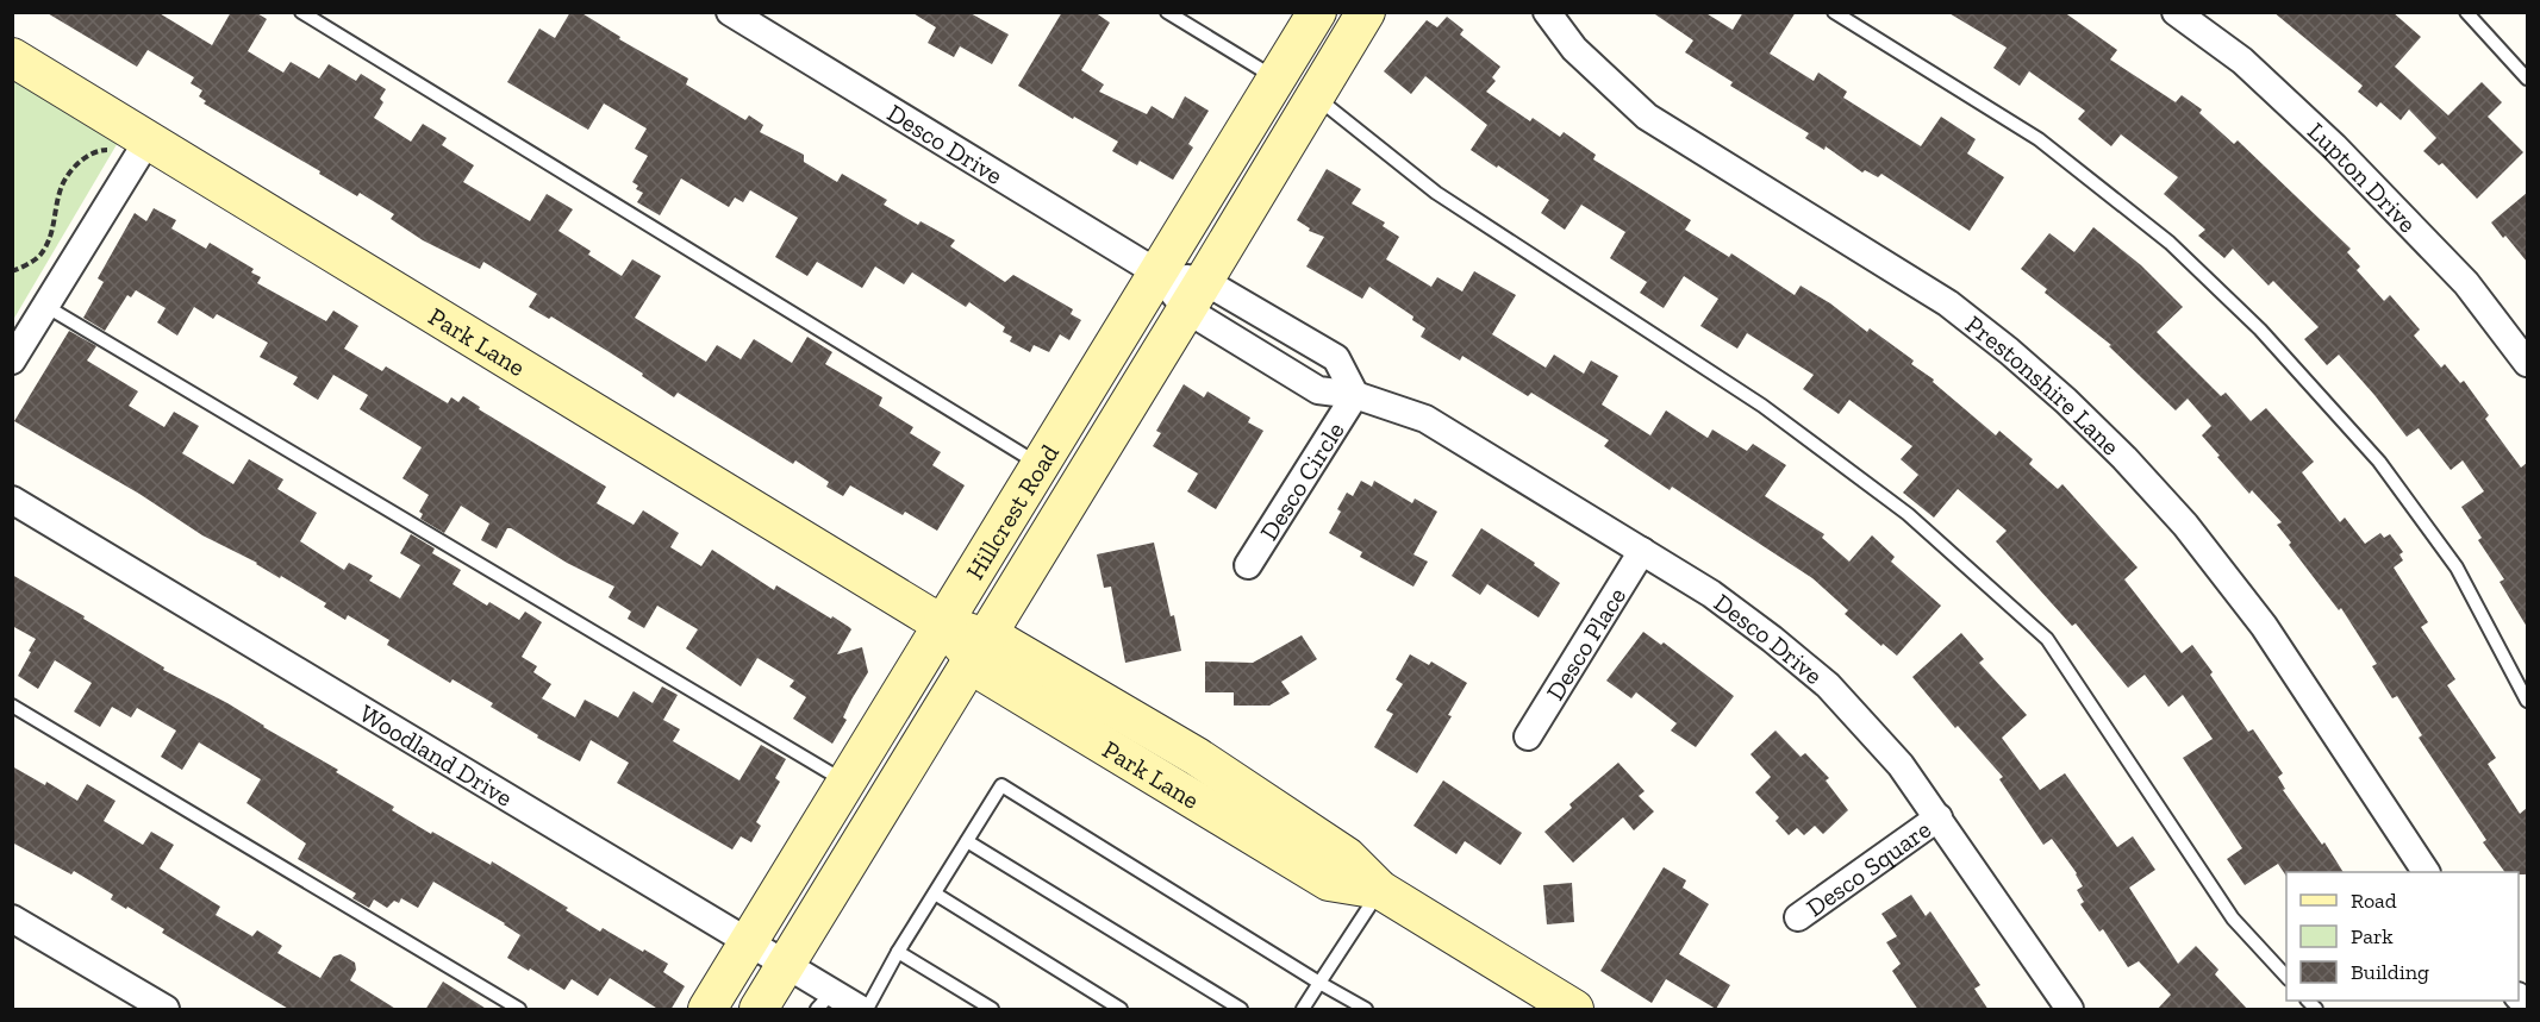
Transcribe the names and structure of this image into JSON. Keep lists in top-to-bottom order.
{
  "streets": {
    "main road": ["Park Lane", "Hillcrest Road"],
    "street": [
      "Desco Drive",
      "Lupton Drive",
      "Prestonshire Lane",
      "Desco Circle",
      "Desco Place",
      "Woodland Drive",
      "Desco Square"
    ]
  },
  "crossings": [
    ["Desco Drive", "Desco Circle"],
    ["Desco Drive", "Hillcrest Road"],
    ["Desco Drive", "Desco Place"],
    ["Desco Drive", "Desco Square"],
    ["Park Lane", "Hillcrest Road"],
    ["Hillcrest Road", "Woodland Drive"]
  ],
  "legend": ["Road", "Park", "Building"]
}
